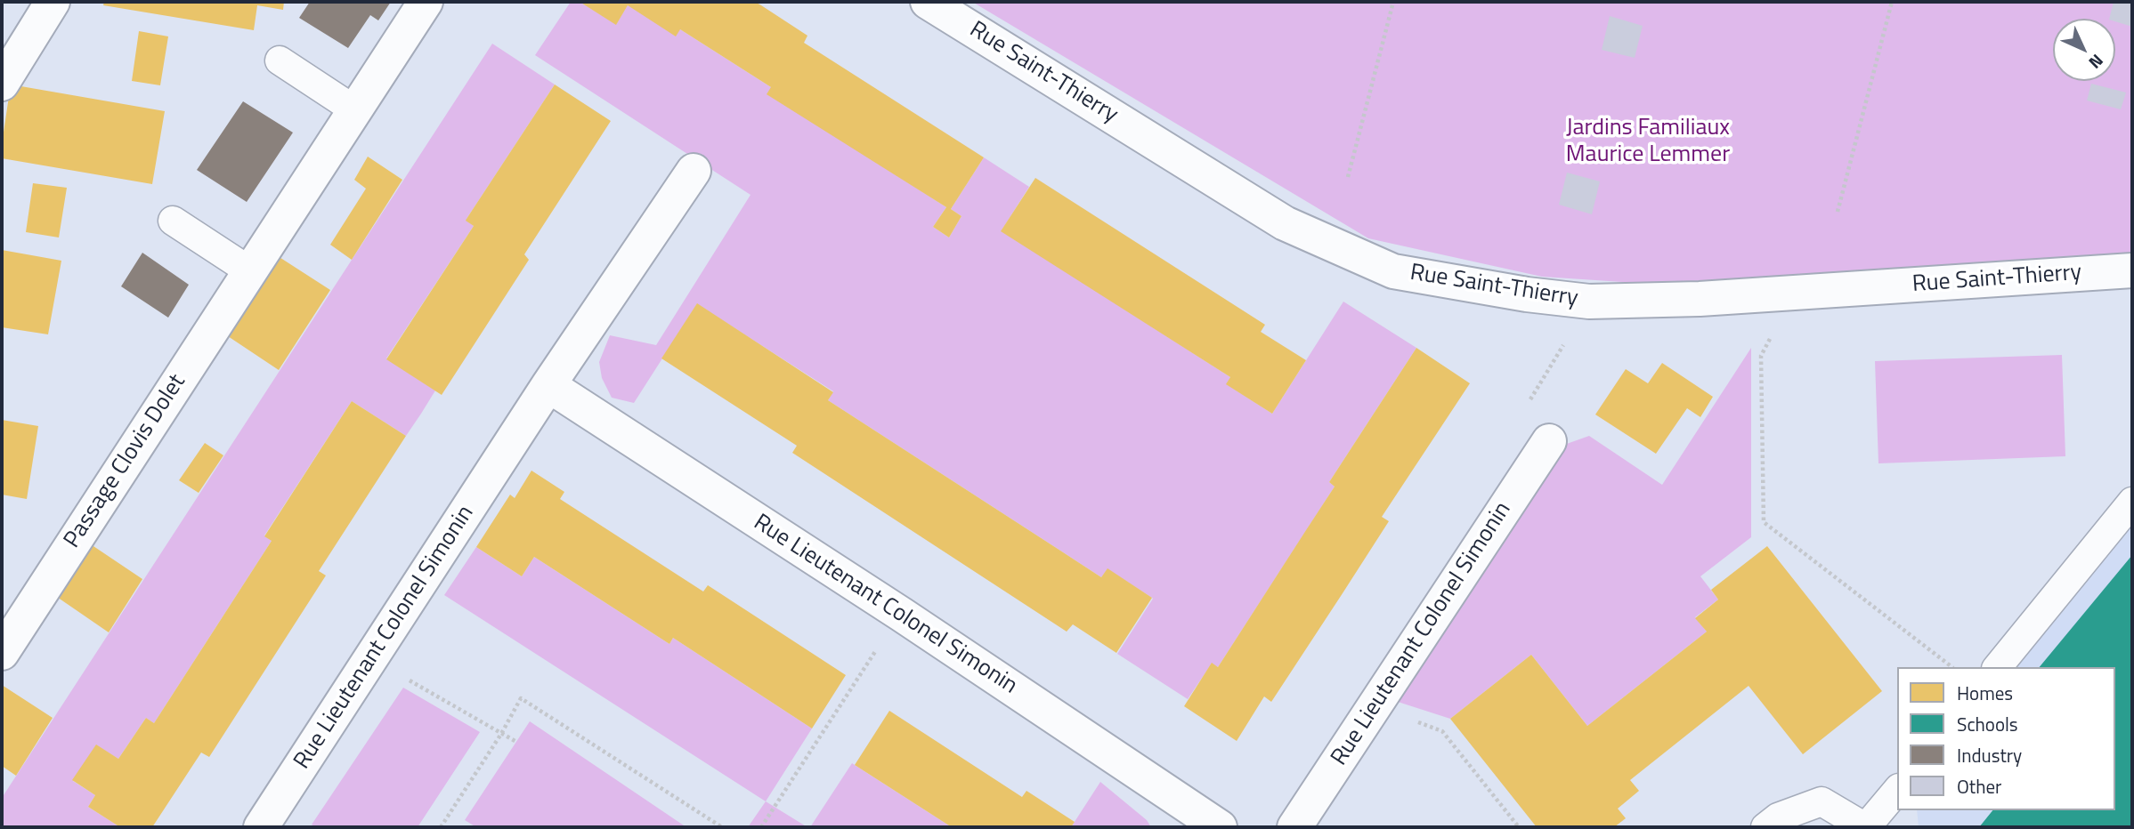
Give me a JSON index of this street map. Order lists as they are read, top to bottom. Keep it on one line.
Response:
{"streets":{"street":["Rue Saint-Thierry","Passage Clovis Dolet","Rue Lieutenant Colonel Simonin"]},"parks":["Jardins Familiaux Maurice Lemmer"],"legend":["Homes","Schools","Industry","Other"],"north":"bottom right"}
